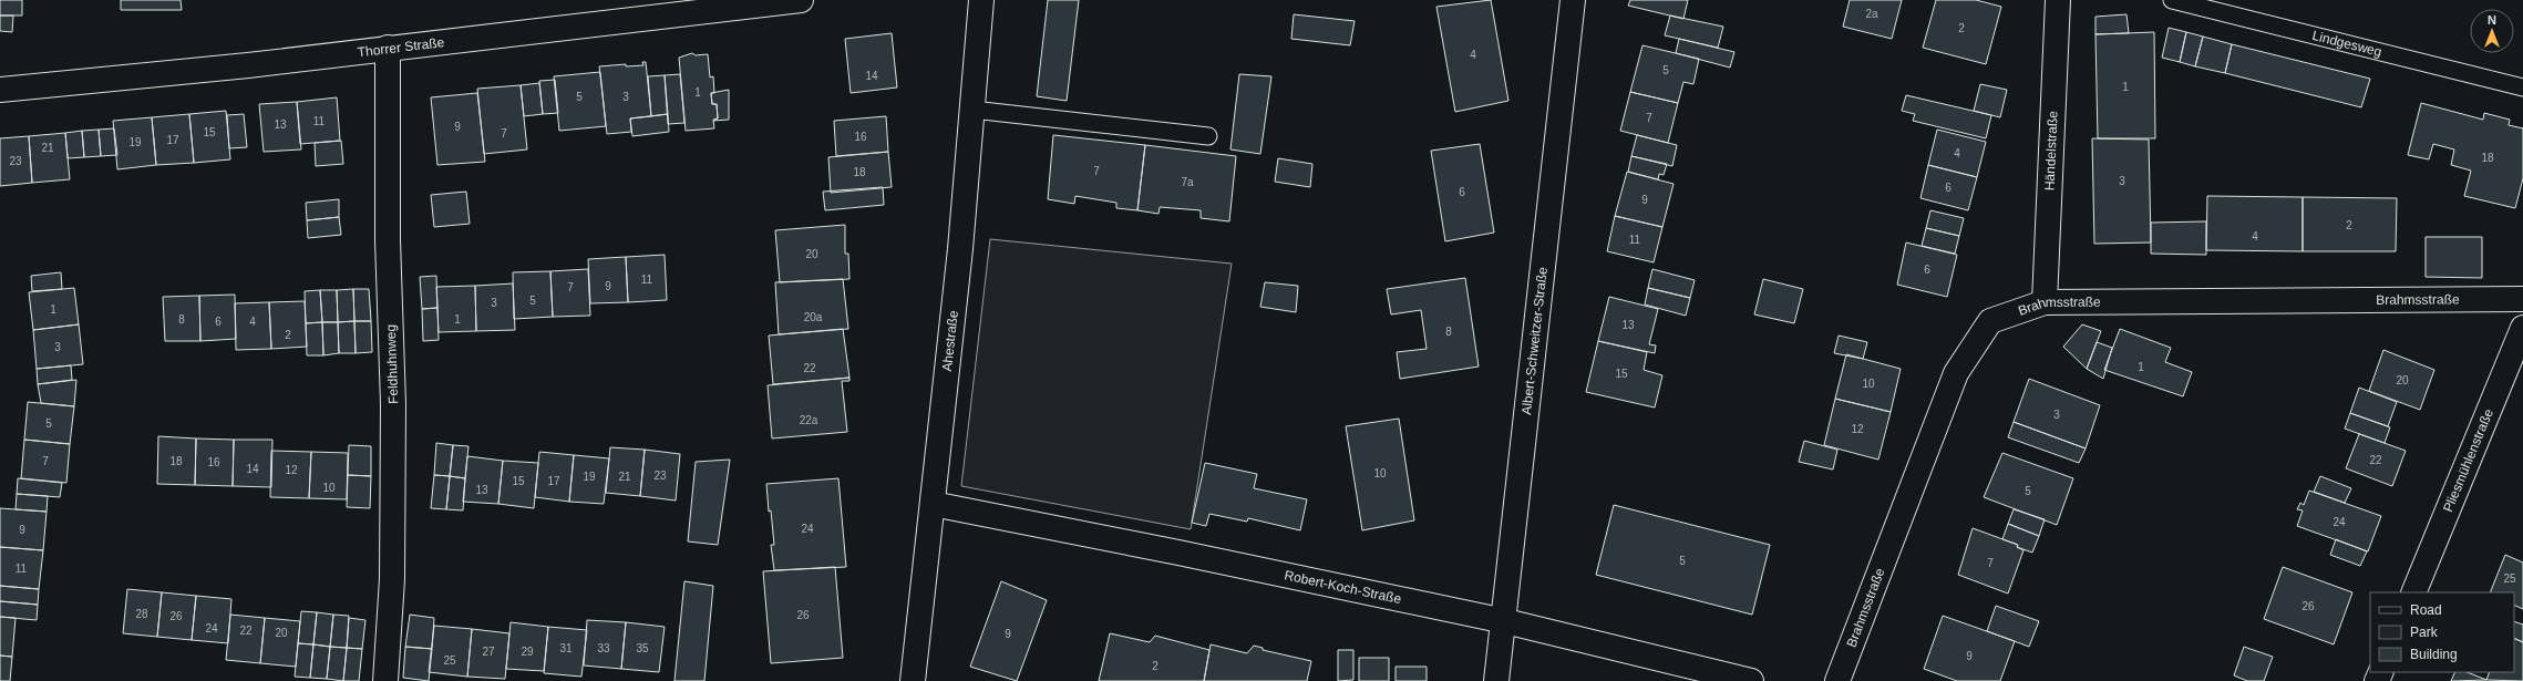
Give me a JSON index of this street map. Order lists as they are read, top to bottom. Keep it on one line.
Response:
{"streets":{"street":["Thorrer Straße","Händelstraße","Brahmsstraße","Ahestraße","Albert-Schweitzer-Straße","Feldhuhnweg","Pliesmühlenstraße","Robert-Koch-Straße"],"lane":["Lindgesweg"]},"crossings":[["Thorrer Straße","Feldhuhnweg"],["Händelstraße","Brahmsstraße"],["Ahestraße","Robert-Koch-Straße"],["Albert-Schweitzer-Straße","Robert-Koch-Straße"]],"house_numbers":["2a","2","4","5","14","1","1","5","3","7","11","13","9","15","7","16","17","19","21","4","18","23","7","18","3","7a","6","6","9","2","4","11","20","6","11","9","7","5","3","1","20a","8","1","6","4","13","8","2","3","1","22","15","20","10","3","22a","5","12","22","7","18","16","14","12","10","23","19","21","15","17","10","13","5","24","24","9","5","7","11","25","26","28","26","26","24","22","20","9","31","33","35","27","29","9","25","2"],"legend":["Road","Park","Building"],"north":"top"}
